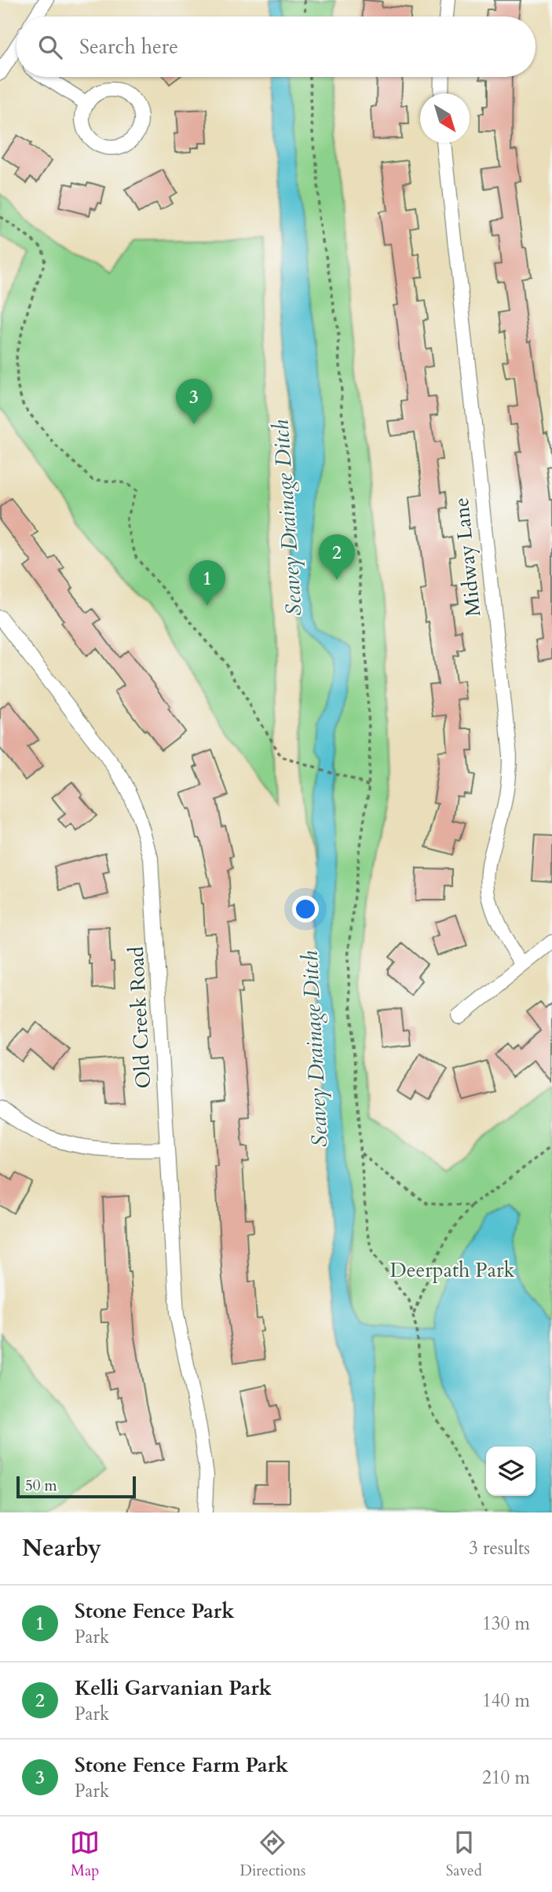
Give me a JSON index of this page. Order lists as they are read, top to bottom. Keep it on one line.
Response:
{"streets":{"street":["Midway Lane","Old Creek Road"]},"water":["Seavey Drainage Ditch"],"parks":["Deerpath Park"],"scale_bar":"50 m","north":"bottom right","page":{"search":"Search here","pins":["3","2","1"],"scale":"50 m","heading":["Nearby","3 results"],"list":[{"mark":"1","name":"Stone Fence Park","note":"Park","value":"130 m"},{"mark":"2","name":"Kelli Garvanian Park","note":"Park","value":"140 m"},{"mark":"3","name":"Stone Fence Farm Park","note":"Park","value":"210 m"}],"nav":["Map","Directions","Saved"]}}
